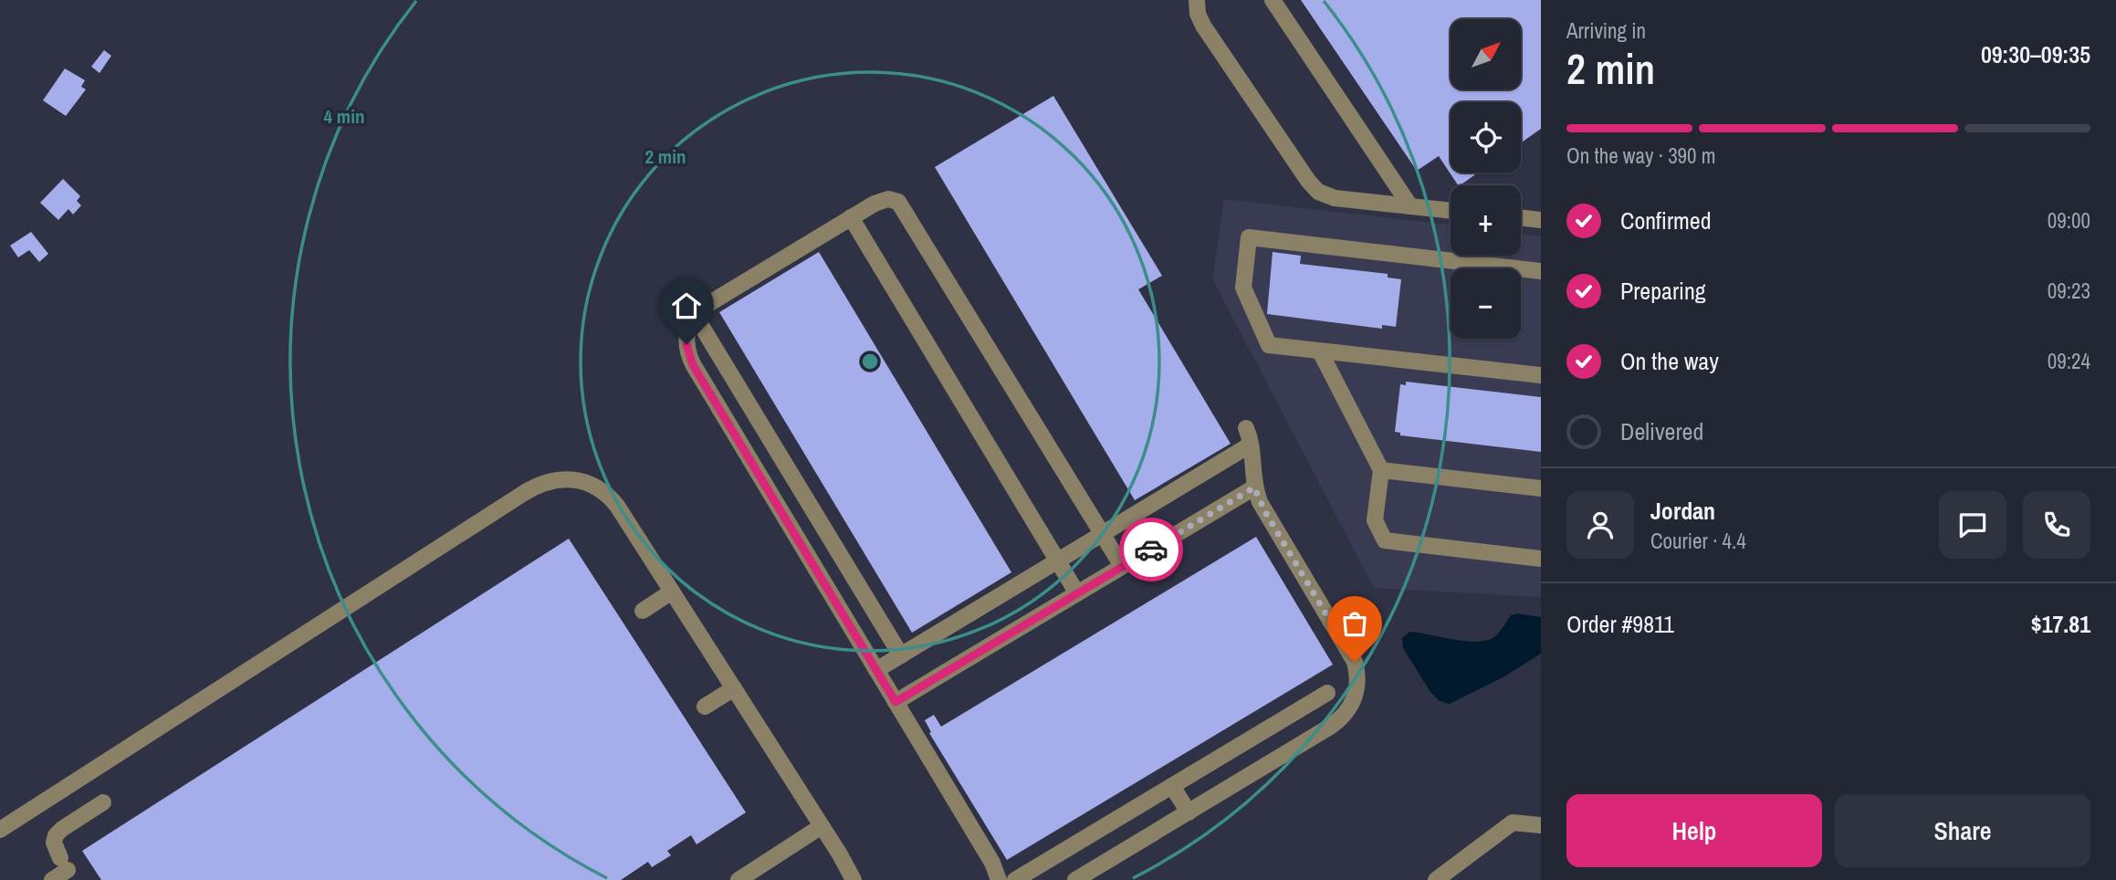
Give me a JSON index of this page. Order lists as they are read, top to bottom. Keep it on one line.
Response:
{"north":"top right","page":{"heading":["2 min","Arriving in","09:30–09:35"],"panel":["Jordan","Courier · 4.4","Order #9811","$17.81"],"map_buttons":["+","−"],"bar":"On the way · 390 m","list":[["Confirmed","09:00"],["Preparing","09:23"],["On the way","09:24"],"Delivered"],"buttons":["Help","Share"]},"rings":["4 min","2 min"]}
